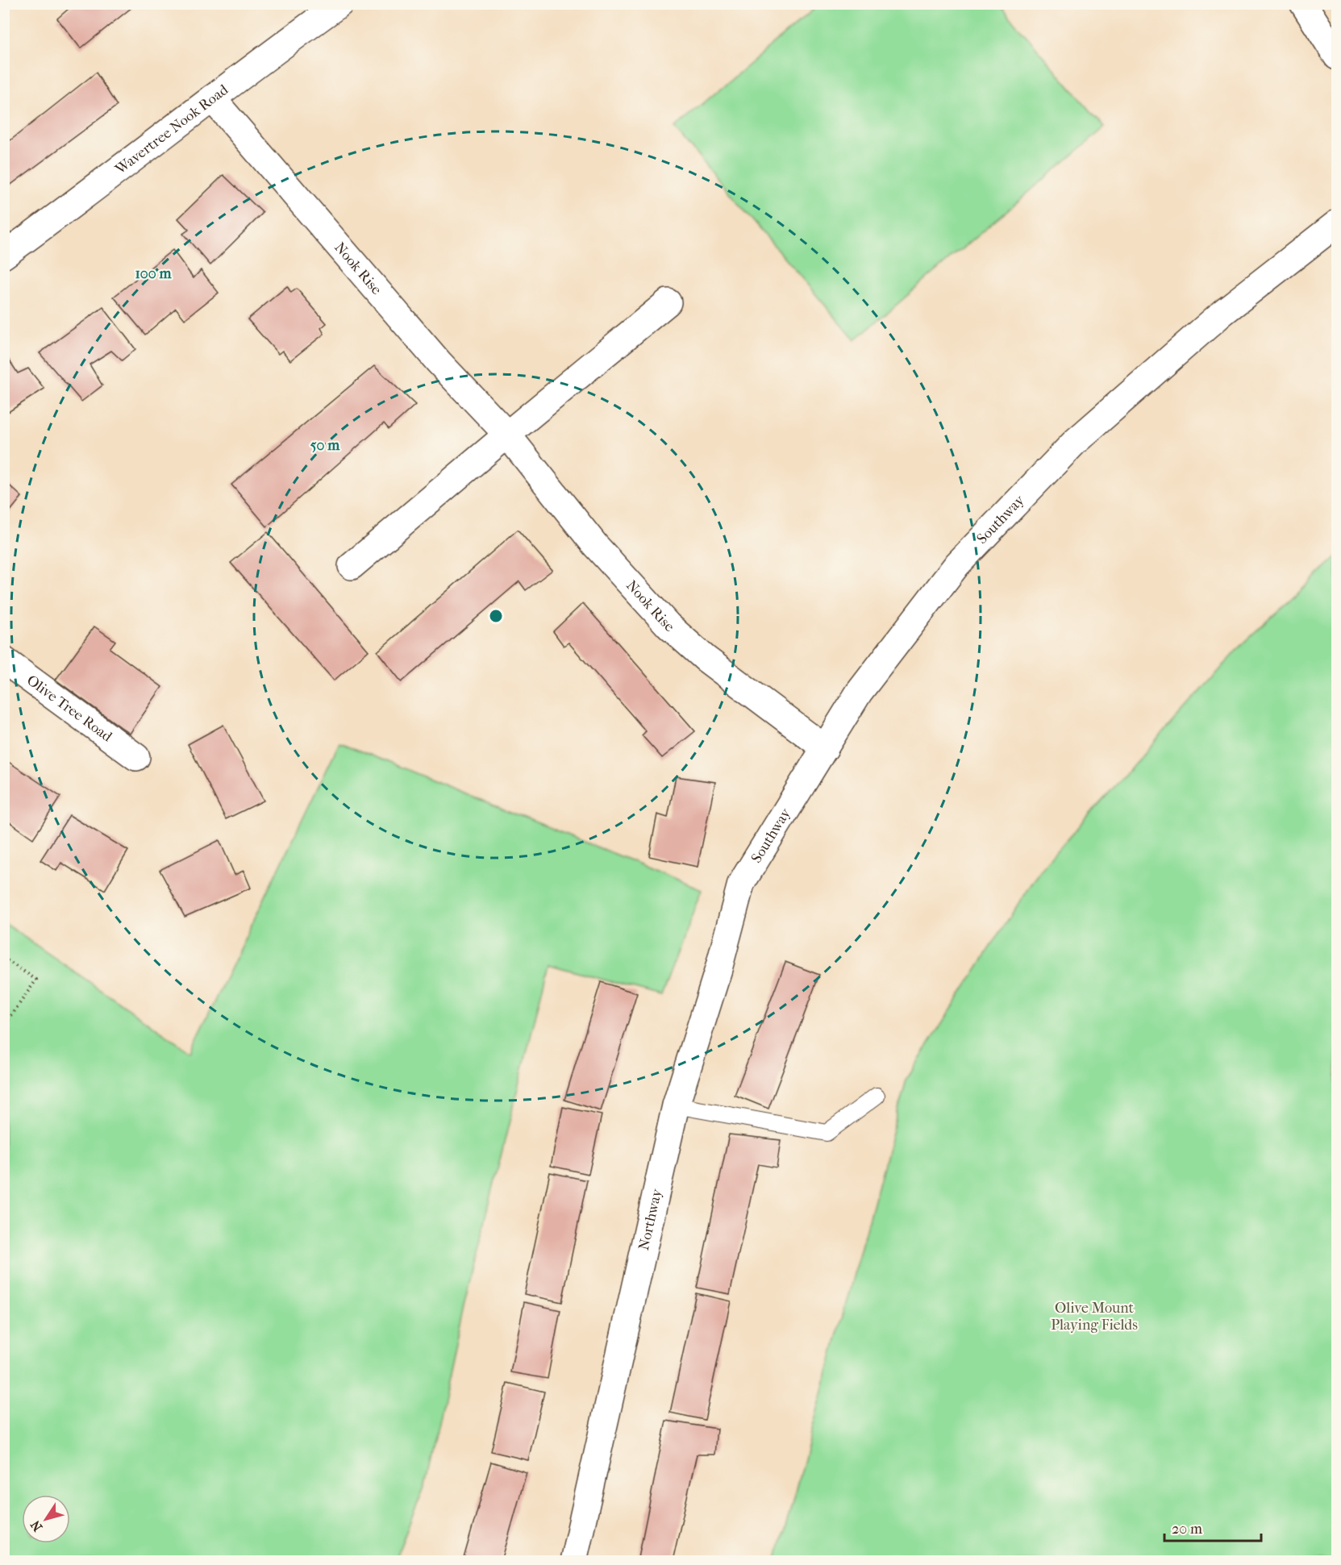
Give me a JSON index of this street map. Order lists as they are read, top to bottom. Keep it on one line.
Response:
{"streets":{"street":["Wavertree Nook Road","Nook Rise","Southway","Olive Tree Road","Northway"]},"crossings":[["Wavertree Nook Road","Nook Rise"],["Nook Rise","Southway"],["Southway","Northway"]],"parks":["Olive Mount Playing Fields"],"scale_bar":"20 m","north":"bottom left","rings":["100 m","50 m"]}
